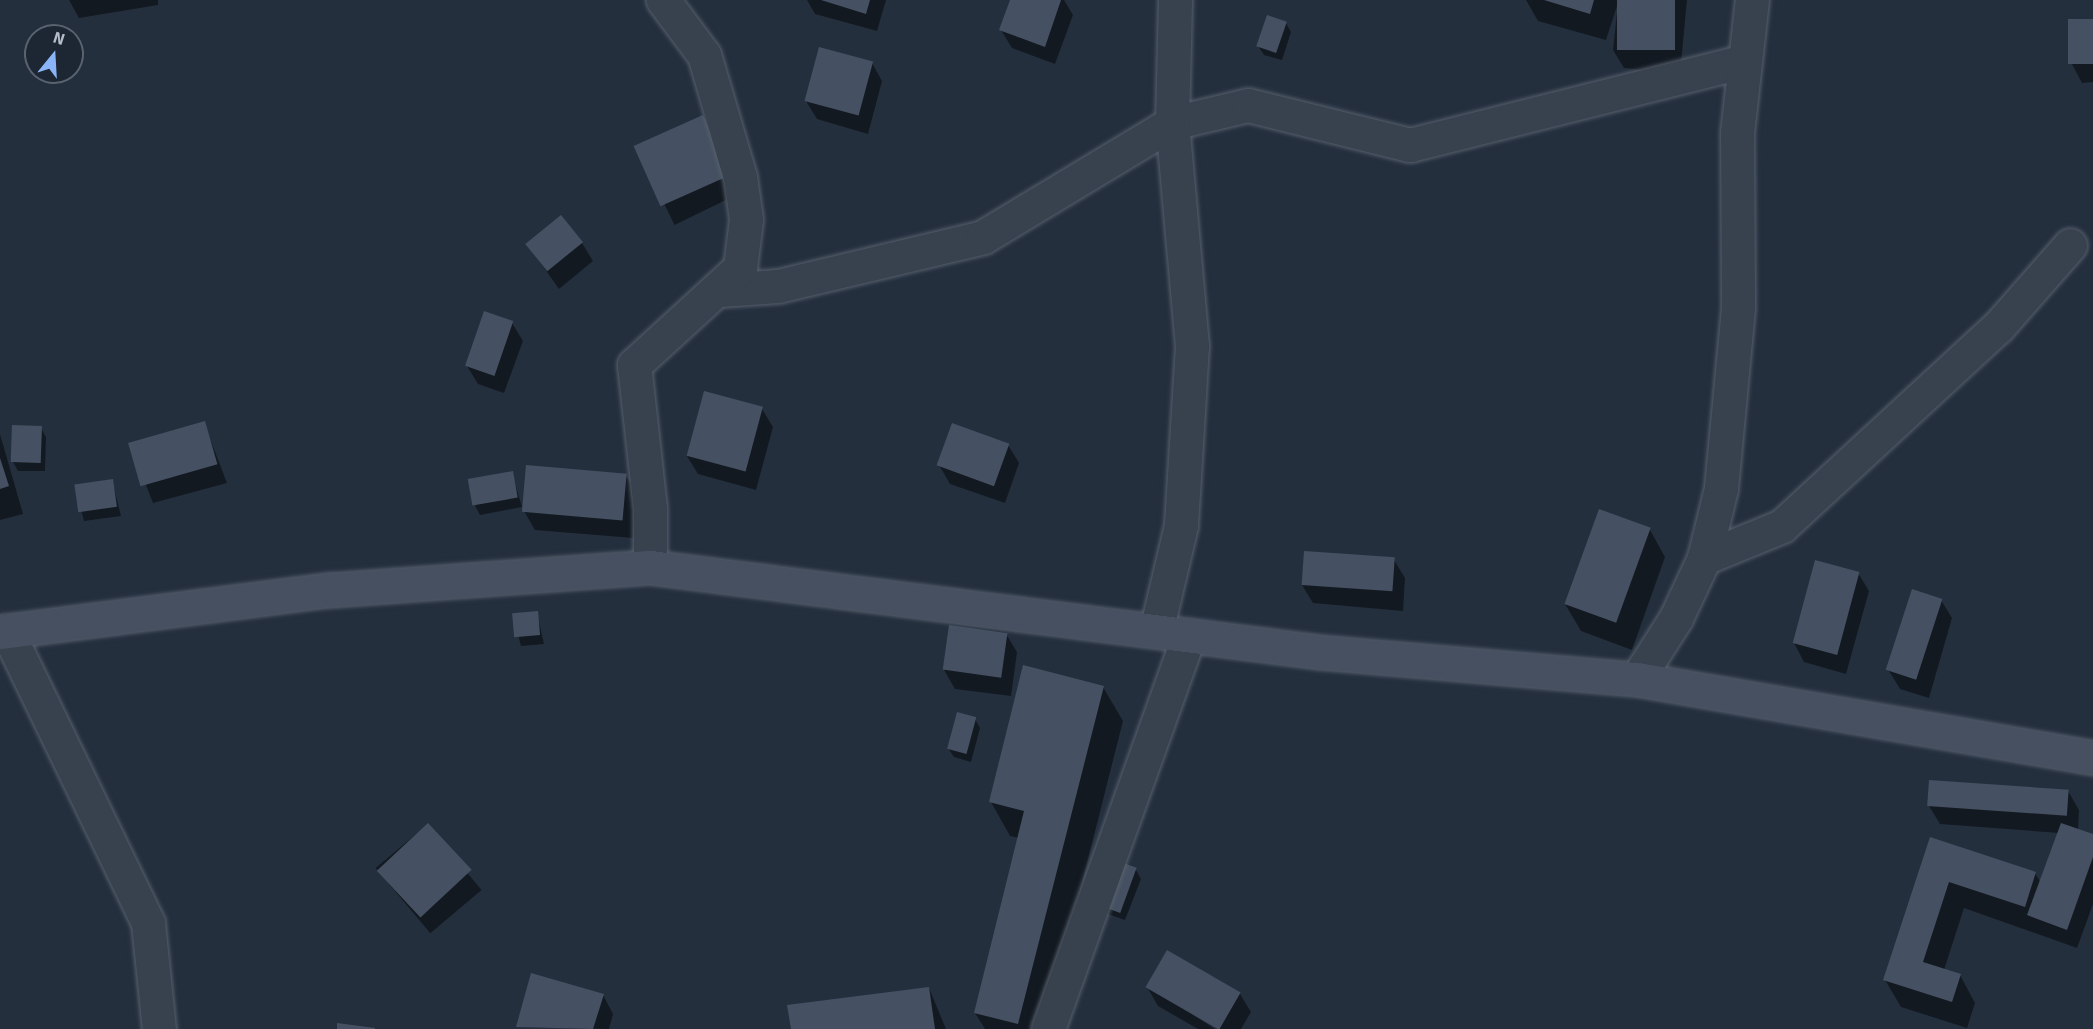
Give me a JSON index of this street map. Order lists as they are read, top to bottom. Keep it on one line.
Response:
{"north":"top"}
